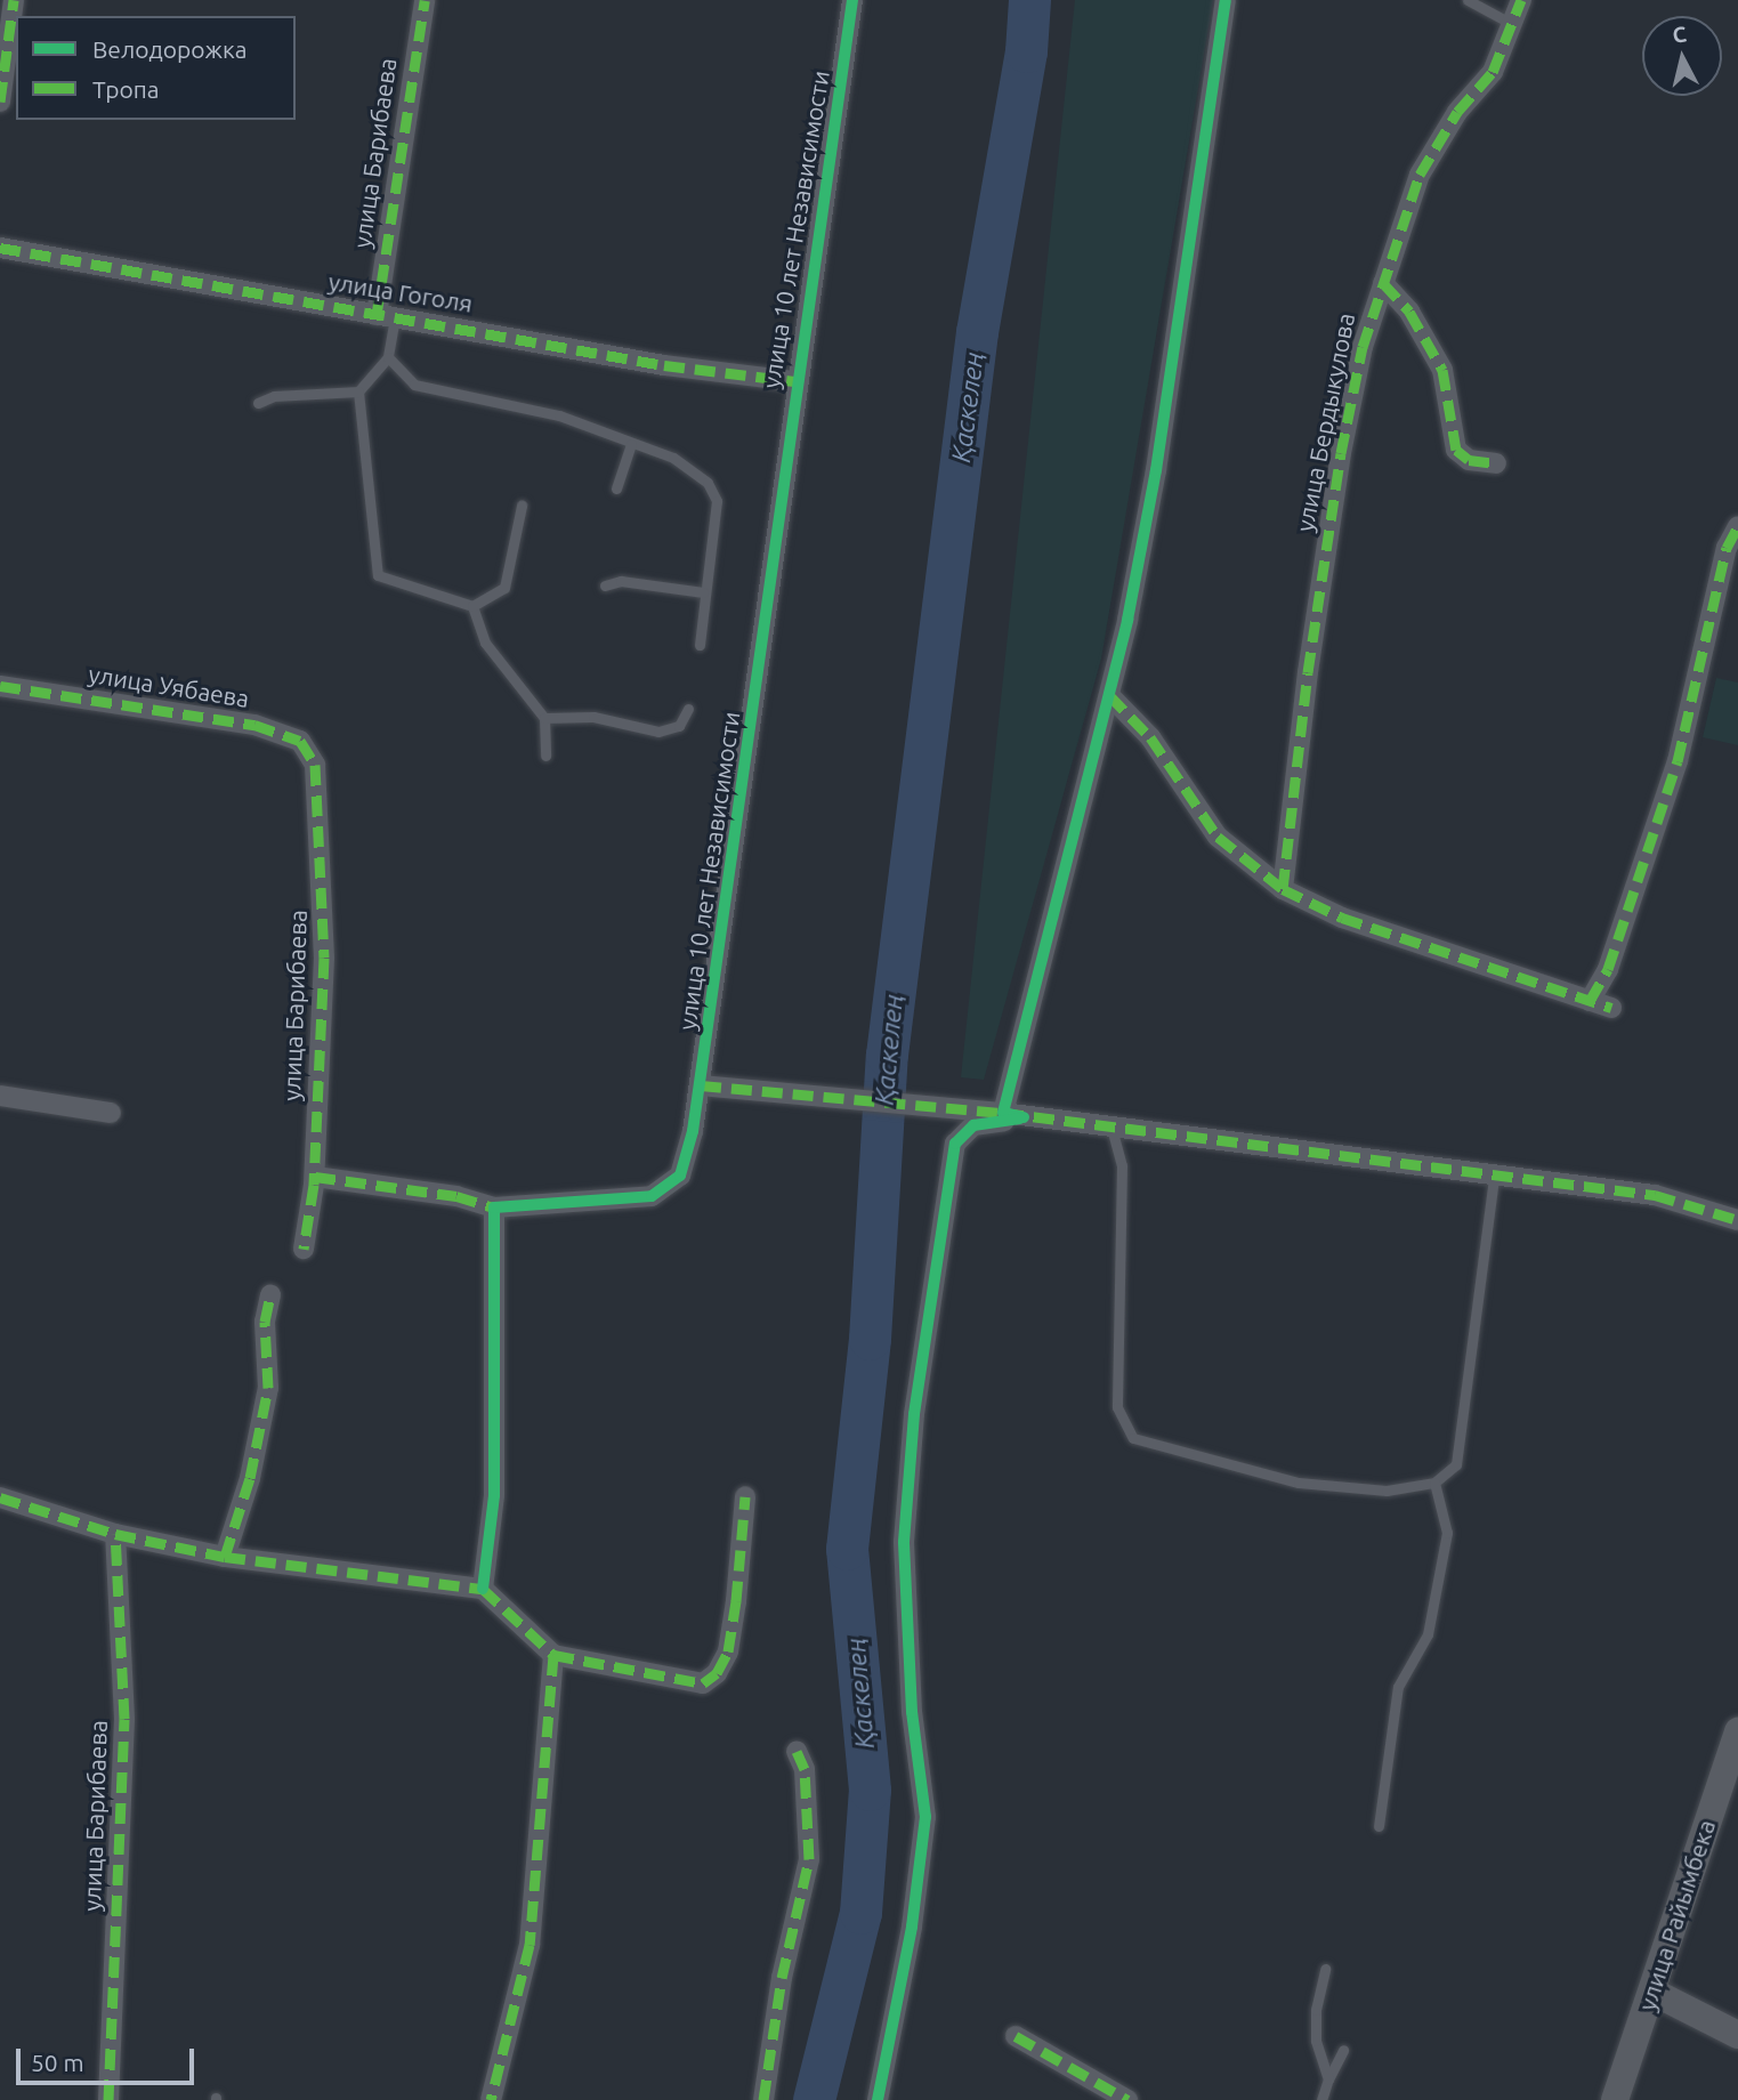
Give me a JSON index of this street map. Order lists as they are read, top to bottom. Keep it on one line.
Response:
{"streets":{"street":["улица Барибаева","улица 10 лет Независимости","улица Гоголя","улица Бердыкулова","улица Уябаева","улица Райымбека"]},"crossings":[["улица Барибаева","улица Гоголя"],["улица Барибаева","улица Уябаева"],["улица 10 лет Независимости","улица Гоголя"]],"water":["Қаскелең"],"legend":["Велодорожка","Тропа"],"scale_bar":"50 m","north":"top"}
